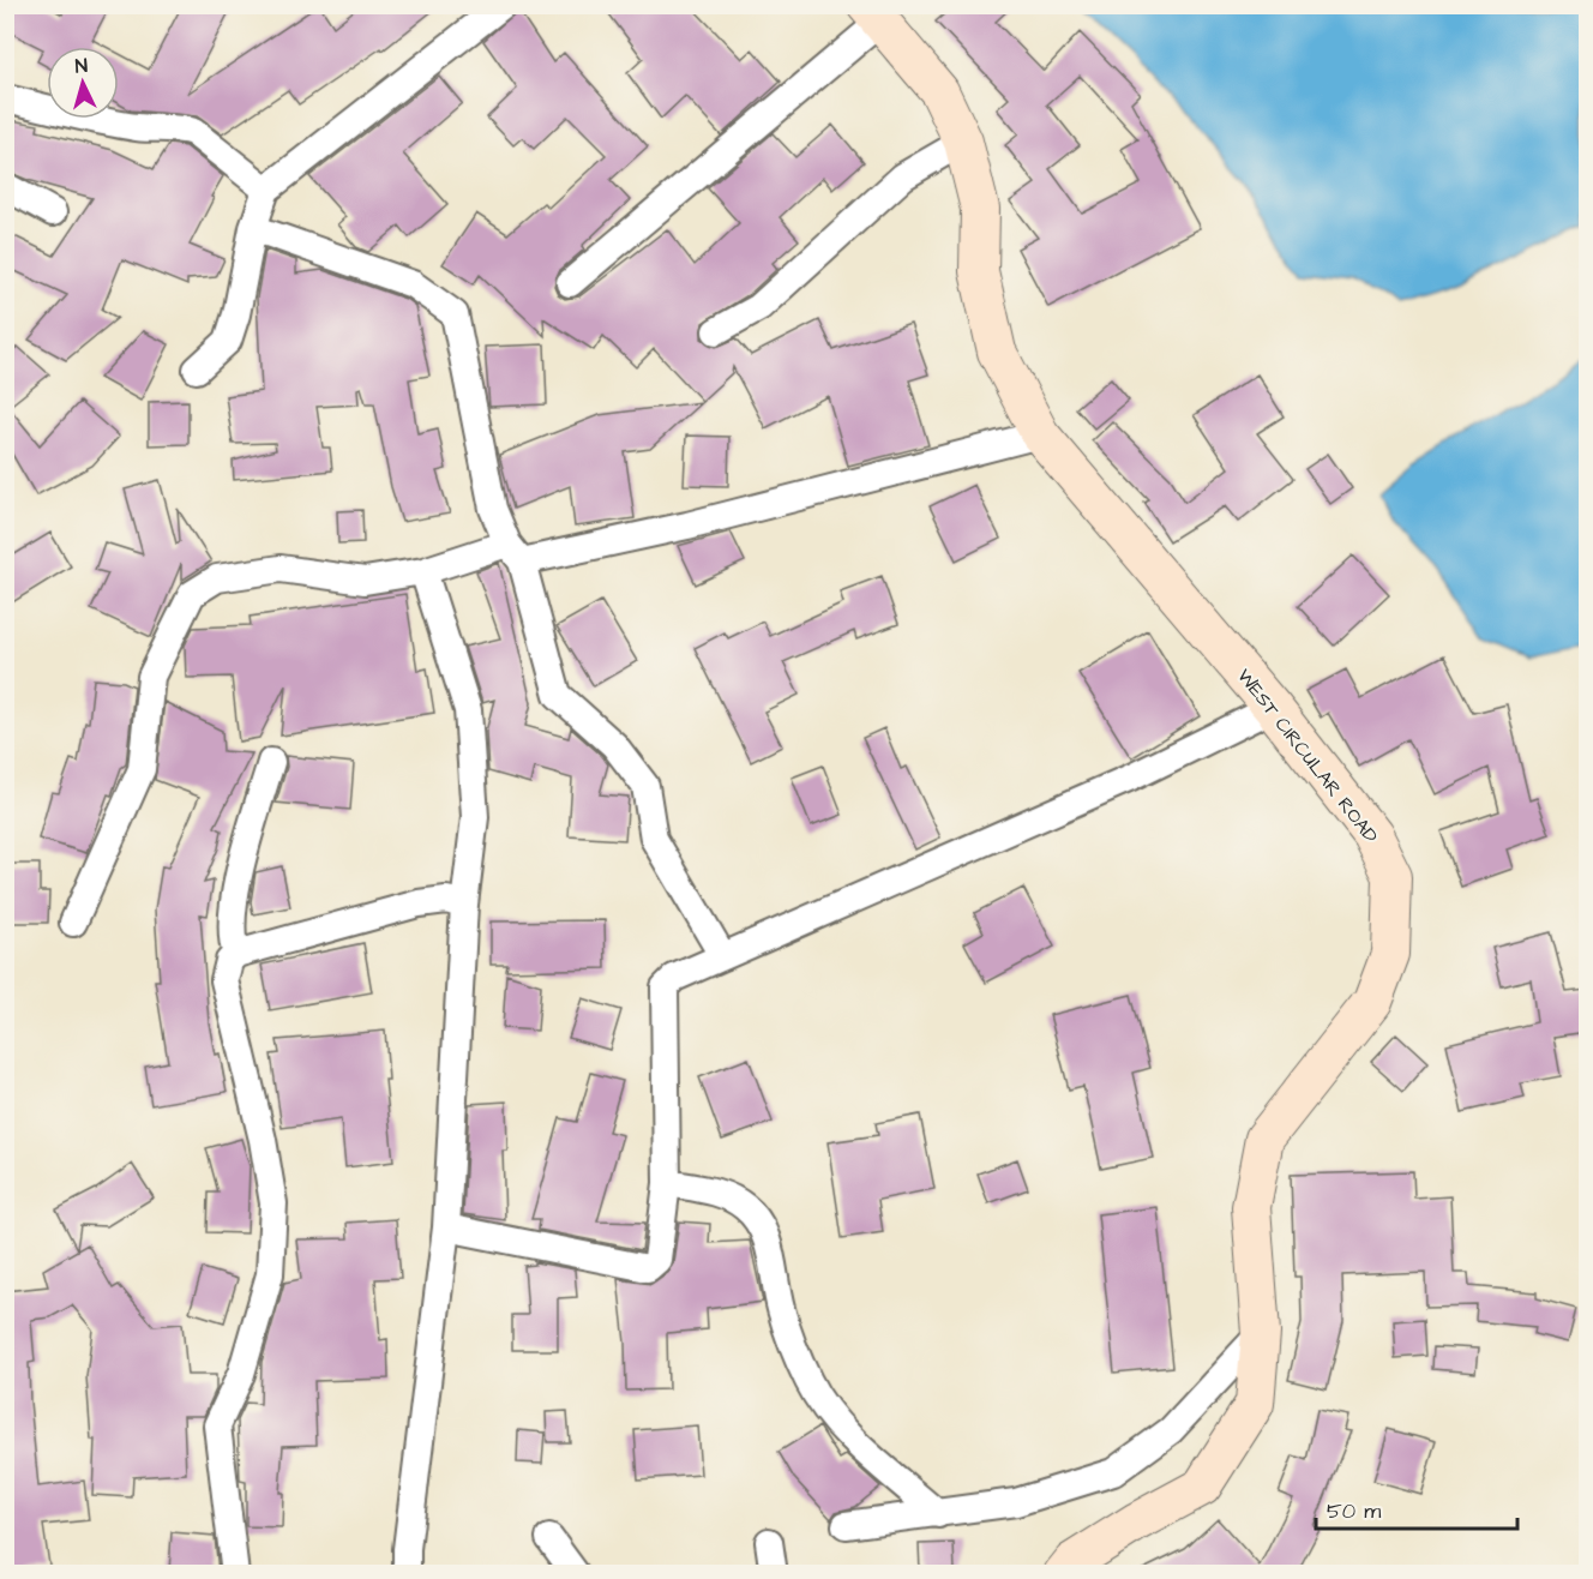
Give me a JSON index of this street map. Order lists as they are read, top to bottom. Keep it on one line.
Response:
{"streets":{"street":["WEST CIRCULAR ROAD"]},"scale_bar":"50 m","north":"top"}
